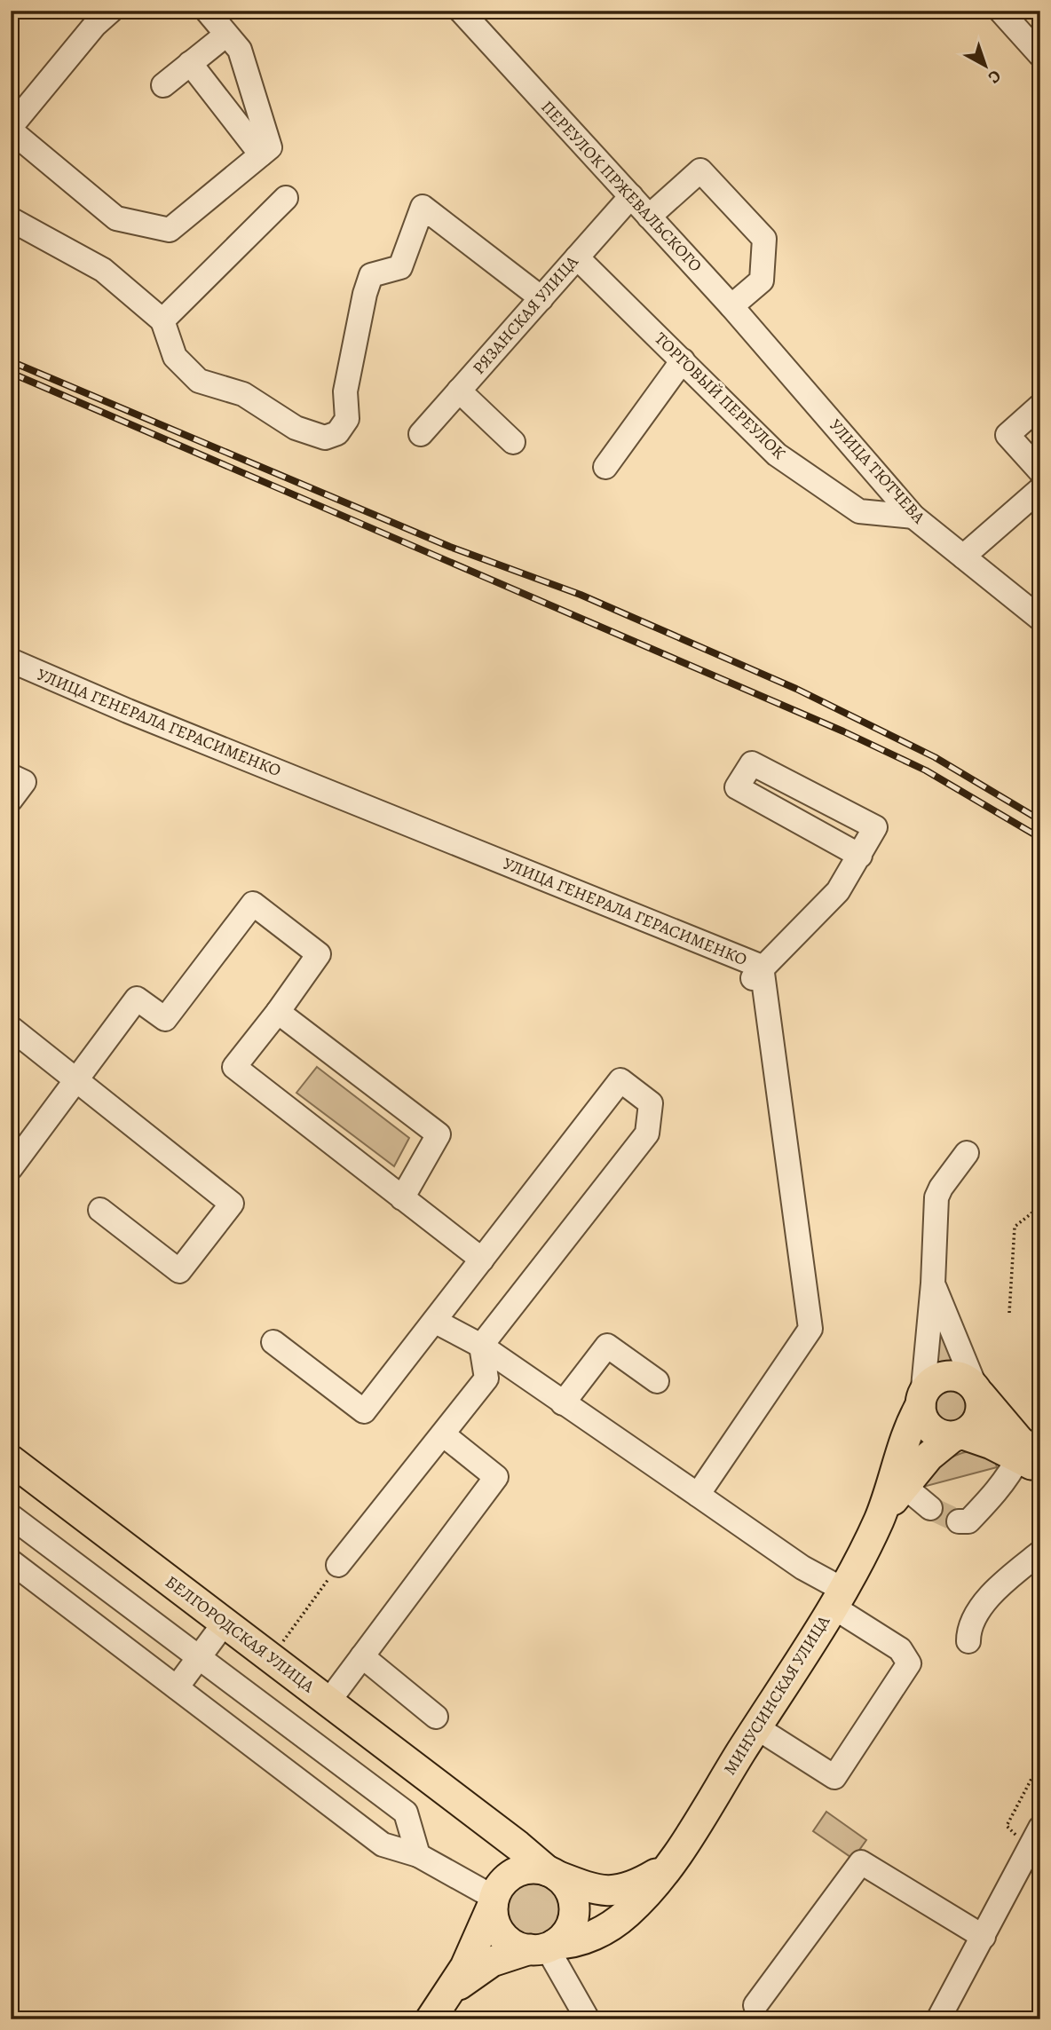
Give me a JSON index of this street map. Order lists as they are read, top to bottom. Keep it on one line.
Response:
{"streets":{"main road":["БЕЛГОРОДСКАЯ УЛИЦА","МИНУСИНСКАЯ УЛИЦА"],"street":["ПЕРЕУЛОК ПРЖЕВАЛЬСКОГО","РЯЗАНСКАЯ УЛИЦА","ТОРГОВЫЙ ПЕРЕУЛОК","УЛИЦА ТЮТЧЕВА","УЛИЦА ГЕНЕРАЛА ГЕРАСИМЕНКО"]},"crossings":[["ПЕРЕУЛОК ПРЖЕВАЛЬСКОГО","РЯЗАНСКАЯ УЛИЦА"],["ПЕРЕУЛОК ПРЖЕВАЛЬСКОГО","УЛИЦА ТЮТЧЕВА"],["РЯЗАНСКАЯ УЛИЦА","ТОРГОВЫЙ ПЕРЕУЛОК"],["ТОРГОВЫЙ ПЕРЕУЛОК","УЛИЦА ТЮТЧЕВА"],["БЕЛГОРОДСКАЯ УЛИЦА","МИНУСИНСКАЯ УЛИЦА"]],"north":"bottom right"}
